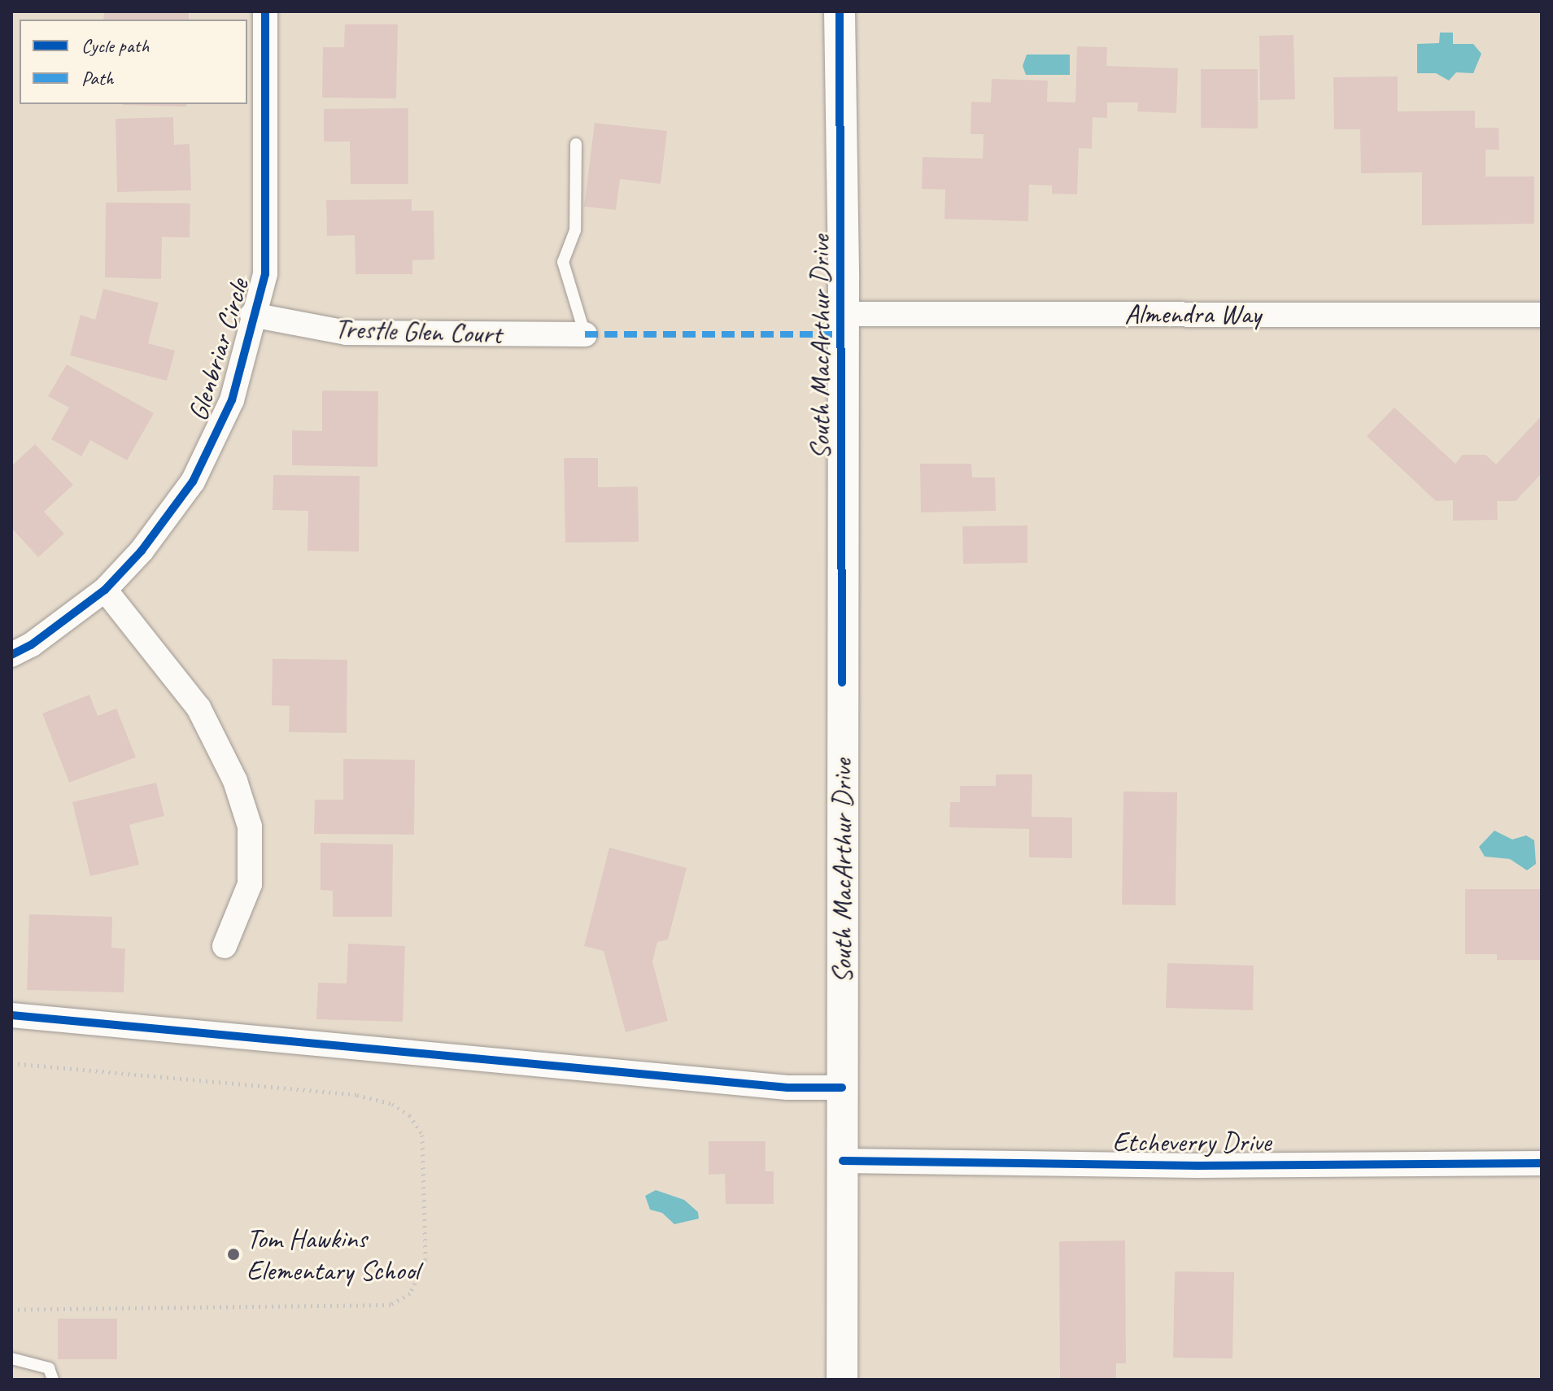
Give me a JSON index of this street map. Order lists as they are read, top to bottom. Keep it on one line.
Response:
{"streets":{"street":["Almendra Way","Trestle Glen Court","South MacArthur Drive","Glenbriar Circle","Etcheverry Drive"]},"crossings":[["Almendra Way","South MacArthur Drive"],["Trestle Glen Court","Glenbriar Circle"],["South MacArthur Drive","Etcheverry Drive"]],"places":["Tom Hawkins Elementary School"],"legend":["Cycle path","Path"]}
